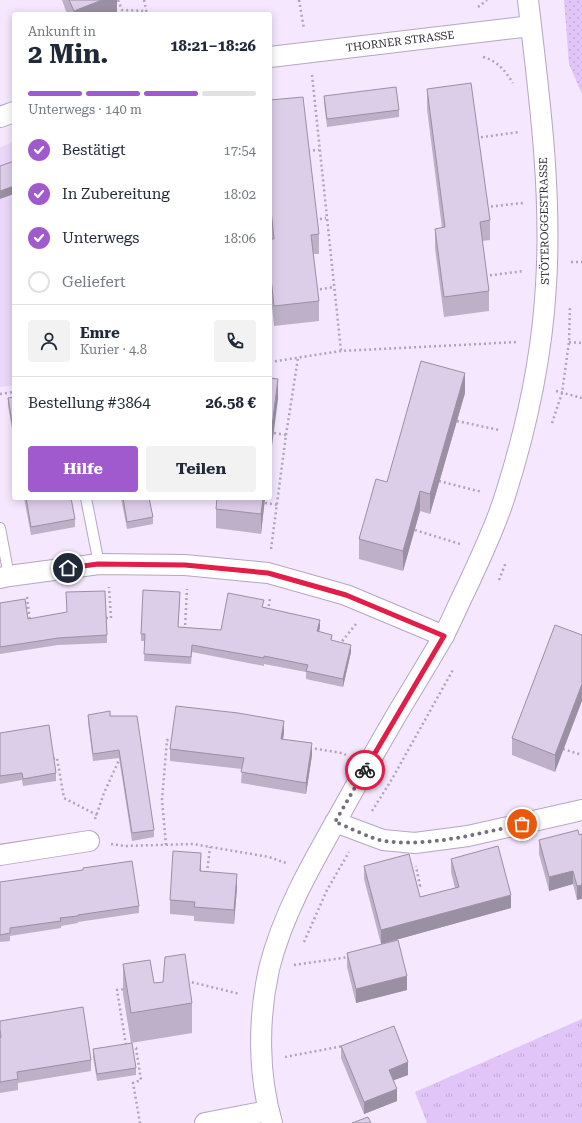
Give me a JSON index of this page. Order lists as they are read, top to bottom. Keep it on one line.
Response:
{"streets":{"street":["THORNER STRASSE","STÖTEROGGESTRASSE"]},"crossings":[["THORNER STRASSE","STÖTEROGGESTRASSE"]],"page":{"heading":["2 Min.","Ankunft in","18:21–18:26"],"panel":["Emre","Kurier · 4.8","Bestellung #3864","26.58 €"],"bar":"Unterwegs · 140 m","list":[["Bestätigt","17:54"],["In Zubereitung","18:02"],["Unterwegs","18:06"],"Geliefert"],"buttons":["Hilfe","Teilen"]}}
